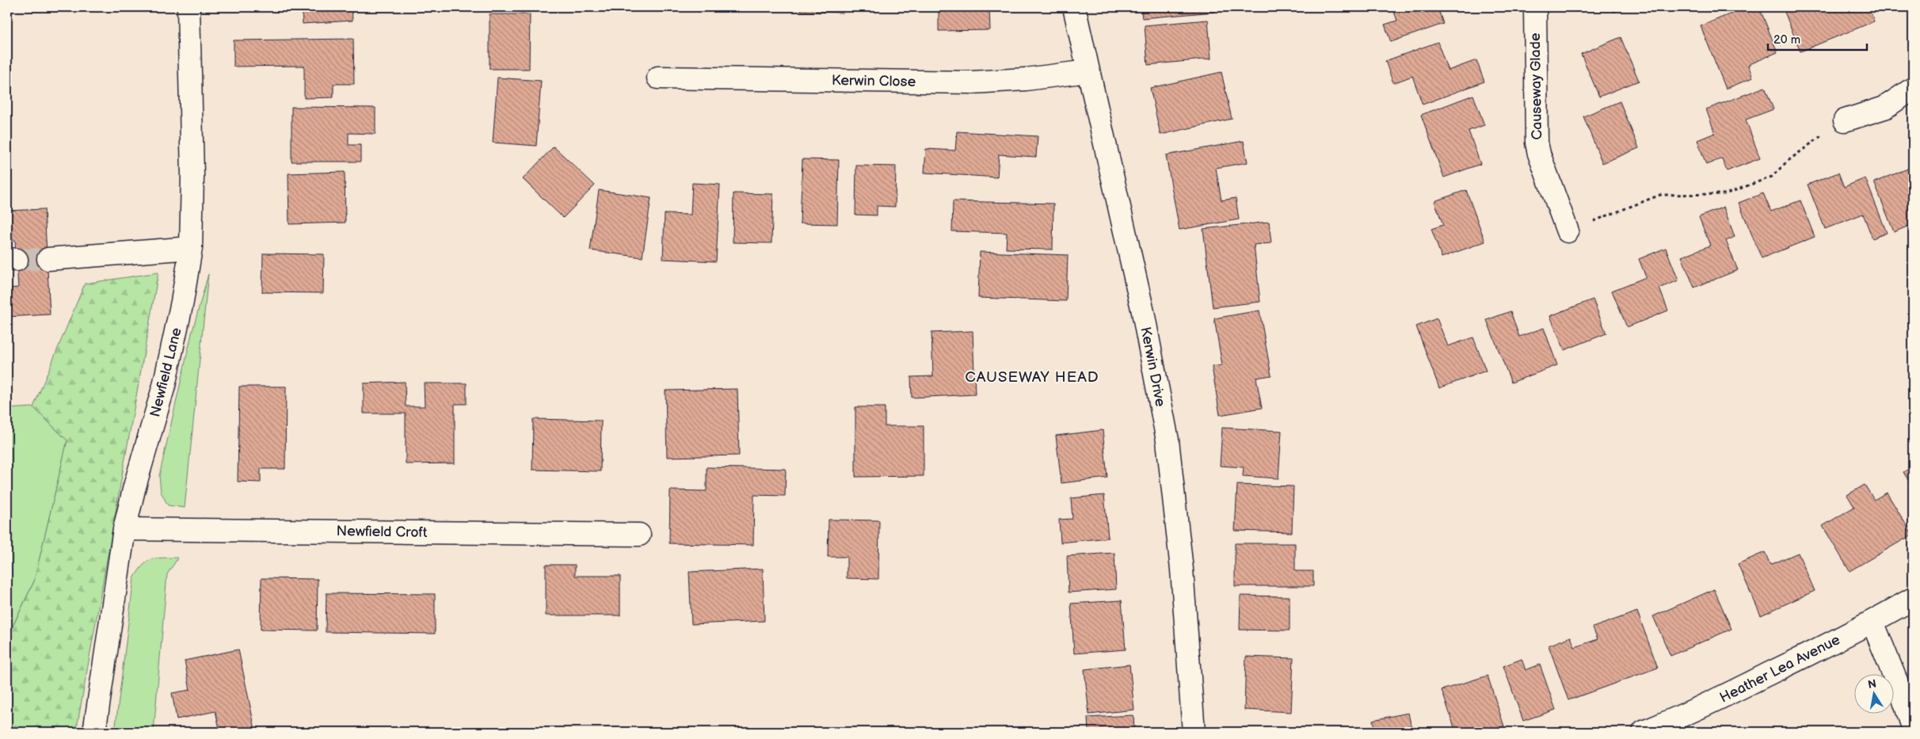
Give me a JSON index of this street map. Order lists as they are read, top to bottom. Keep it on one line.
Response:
{"streets":{"street":["Kerwin Close","Causeway Glade","Kerwin Drive","Newfield Lane","Newfield Croft","Heather Lea Avenue"]},"crossings":[["Kerwin Close","Kerwin Drive"],["Newfield Lane","Newfield Croft"]],"districts":["CAUSEWAY HEAD"],"scale_bar":"20 m","north":"top"}
